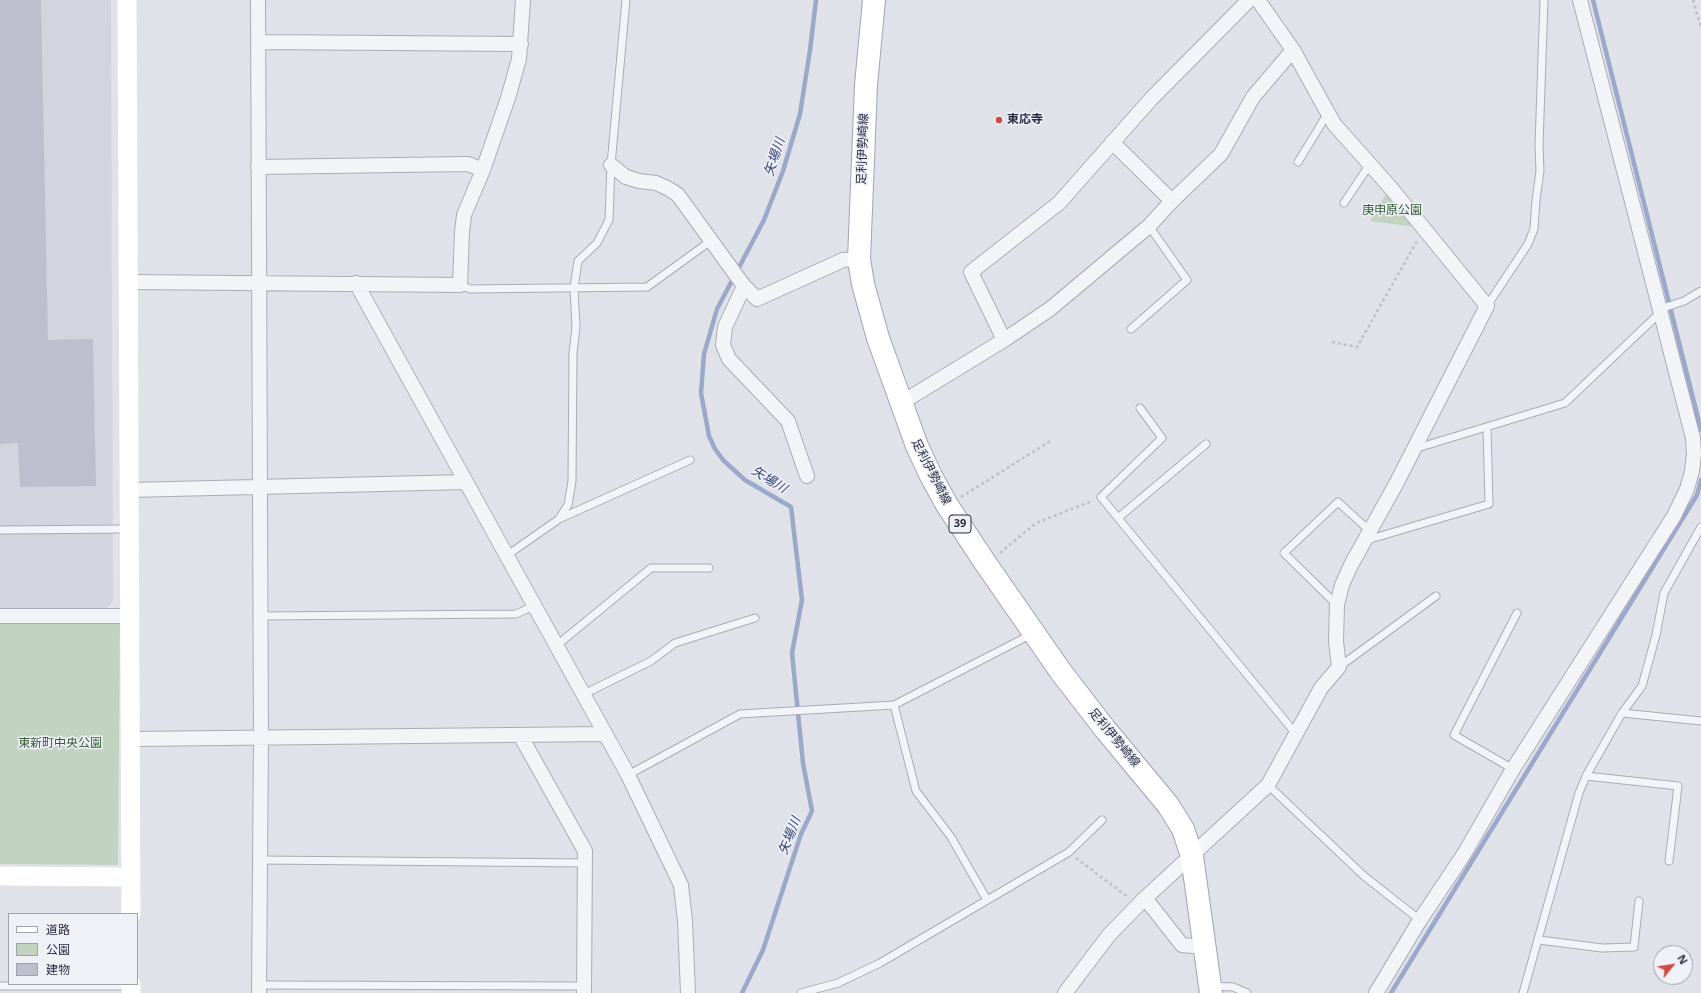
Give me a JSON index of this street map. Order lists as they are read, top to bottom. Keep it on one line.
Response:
{"streets":{"main road":["足利伊勢崎線","39"]},"water":["矢場川"],"parks":["庚申原公園","東新町中央公園"],"places":["東応寺"],"legend":["道路","公園","建物"],"north":"top right"}
